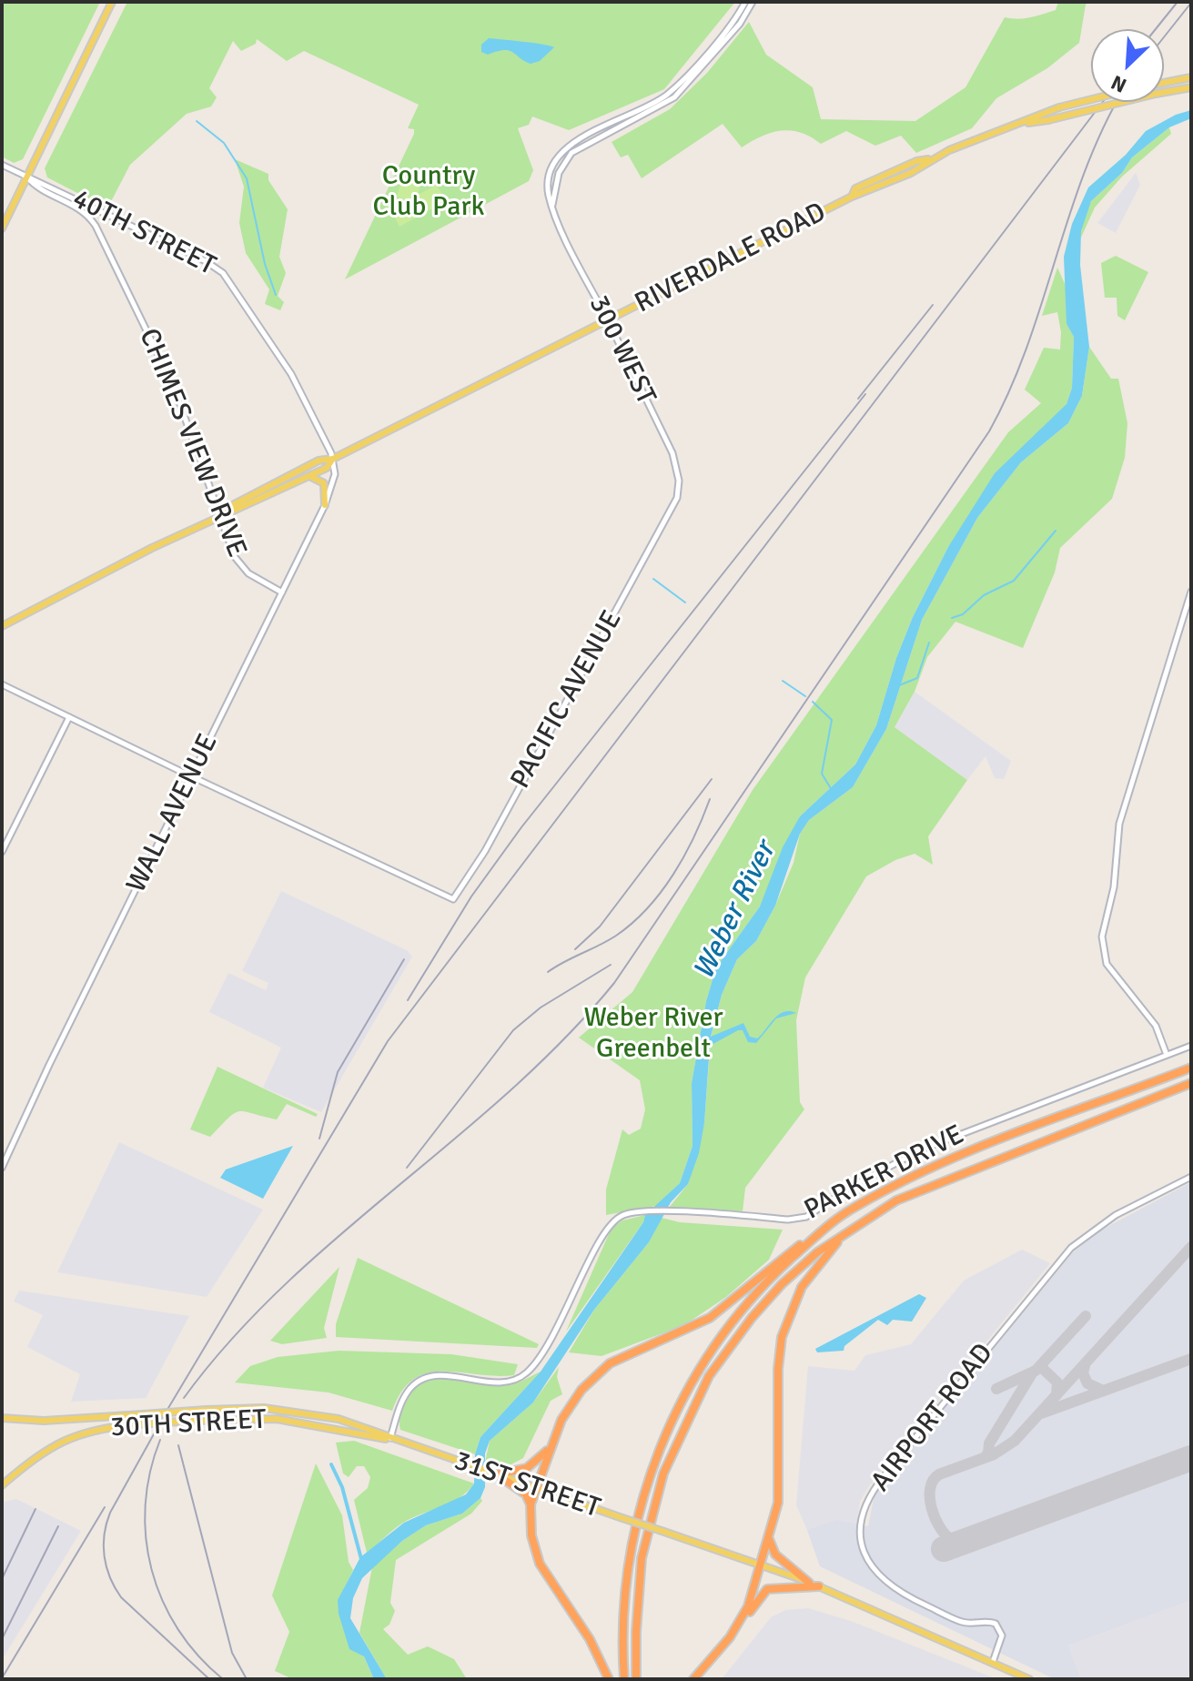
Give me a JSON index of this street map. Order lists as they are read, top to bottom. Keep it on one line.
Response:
{"streets":{"main road":["RIVERDALE ROAD","30TH STREET","31ST STREET"],"street":["40TH STREET","300 WEST","CHIMES VIEW DRIVE","PACIFIC AVENUE","WALL AVENUE","PARKER DRIVE","AIRPORT ROAD"]},"crossings":[["40TH STREET","RIVERDALE ROAD"],["40TH STREET","CHIMES VIEW DRIVE"],["40TH STREET","WALL AVENUE"],["RIVERDALE ROAD","300 WEST"],["RIVERDALE ROAD","WALL AVENUE"],["300 WEST","PACIFIC AVENUE"],["CHIMES VIEW DRIVE","WALL AVENUE"],["PACIFIC AVENUE","WALL AVENUE"],["PARKER DRIVE","30TH STREET"],["PARKER DRIVE","31ST STREET"],["AIRPORT ROAD","31ST STREET"],["30TH STREET","31ST STREET"]],"water":["Weber River"],"parks":["Country Club Park","Weber River Greenbelt"],"north":"bottom left"}
